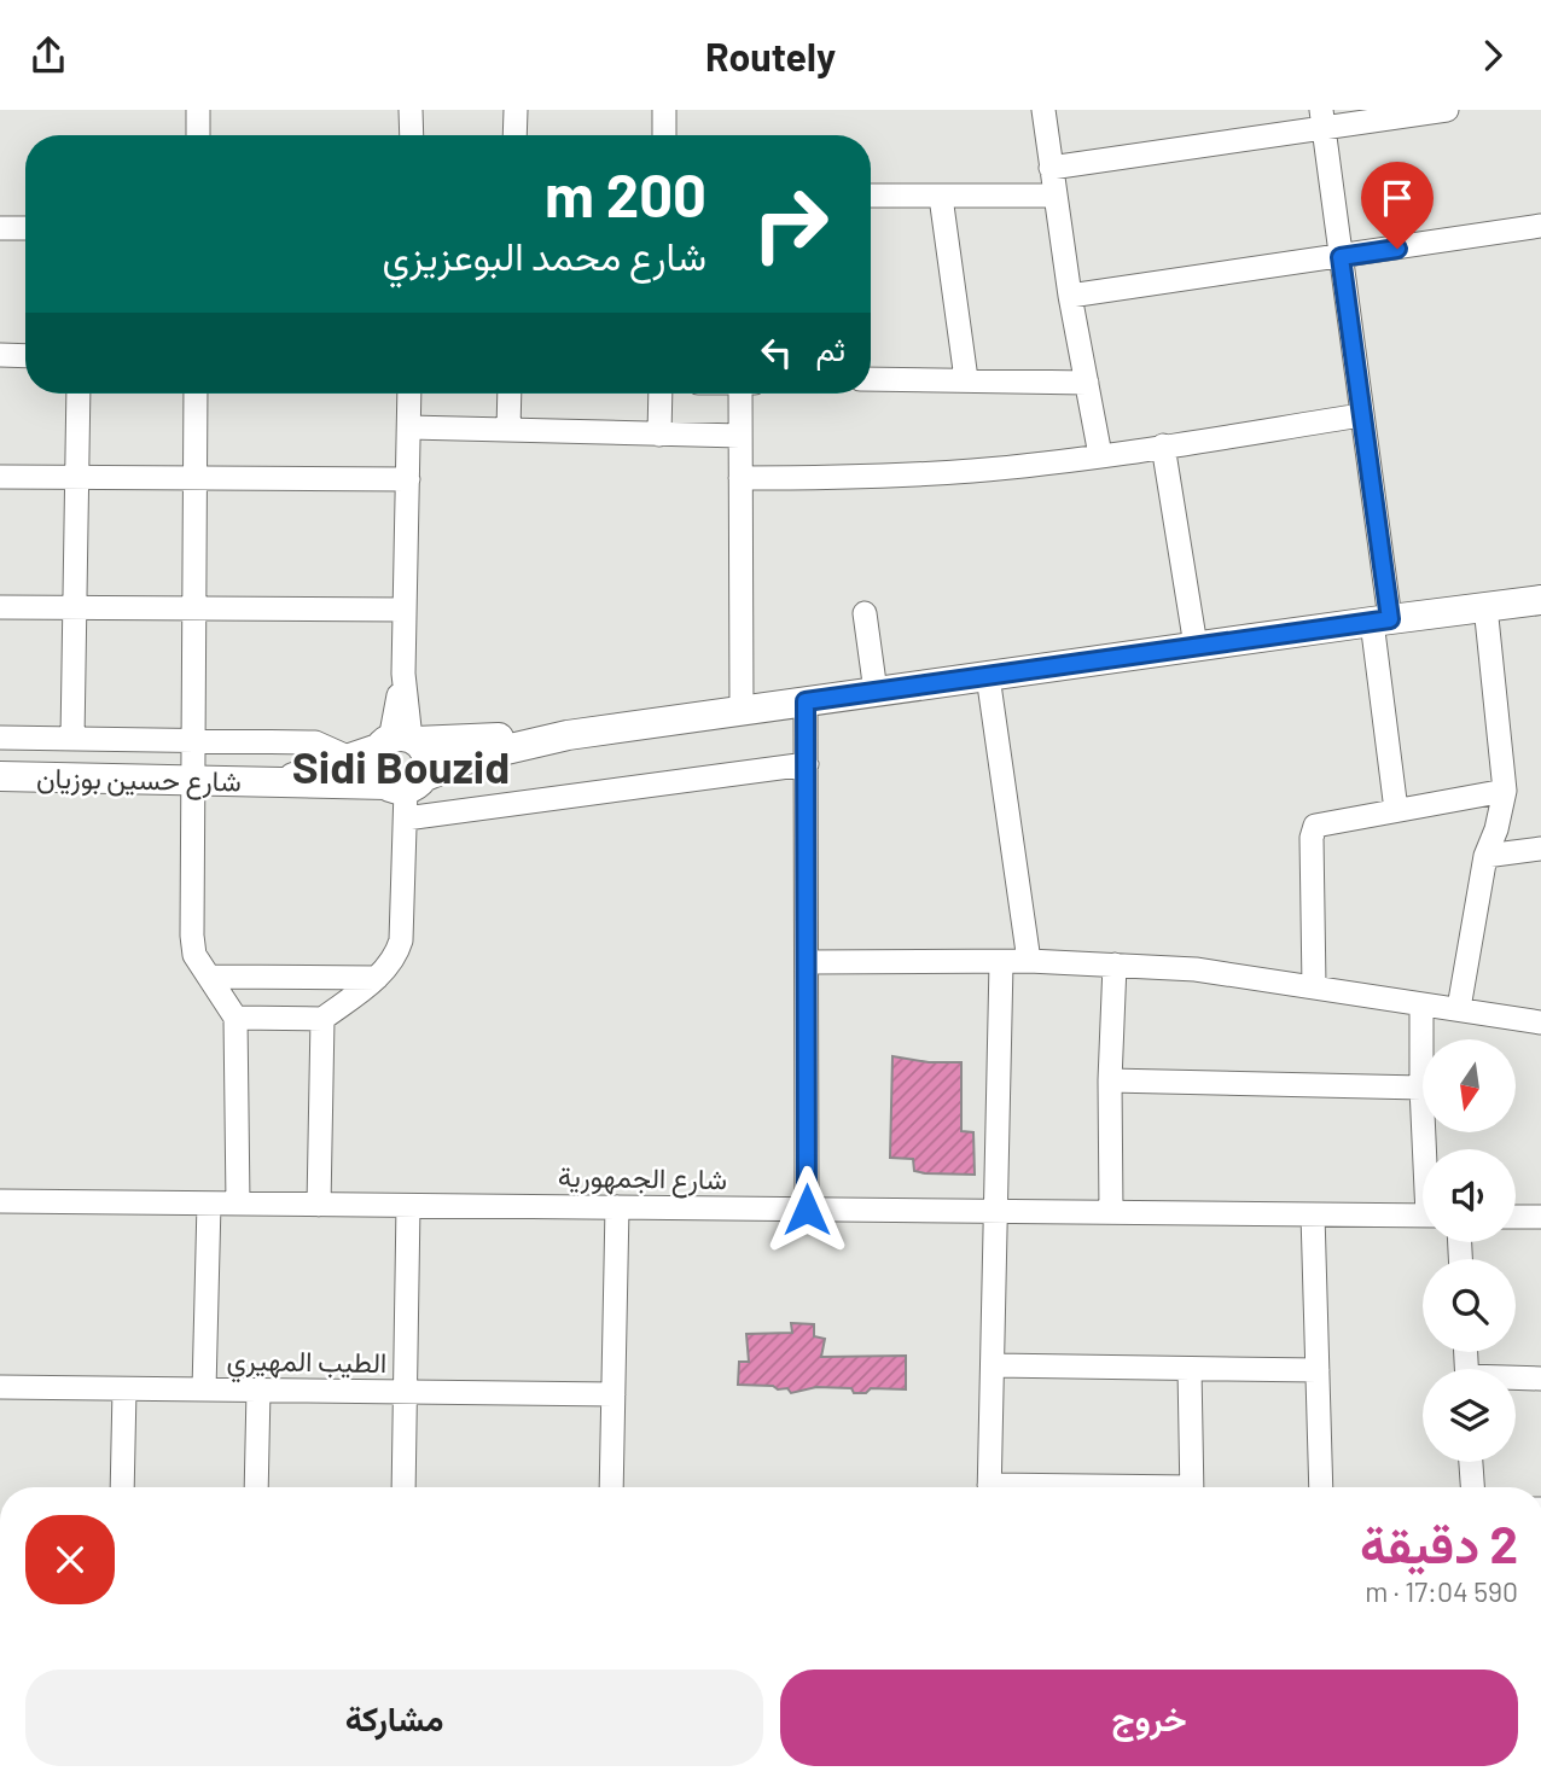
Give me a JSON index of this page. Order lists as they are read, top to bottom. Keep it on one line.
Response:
{"streets":{"main road":["شارع حسين بوزيان"],"street":["شارع الجمهورية","الطيب المهيري"]},"districts":["Sidi Bouzid"],"north":"bottom","page":{"header":"Routely","turn":["200 m","شارع محمد البوعزيزي"],"then":"ثم","heading":["2 دقيقة","590 m · 17:04"],"buttons":["خروج","مشاركة"]}}
